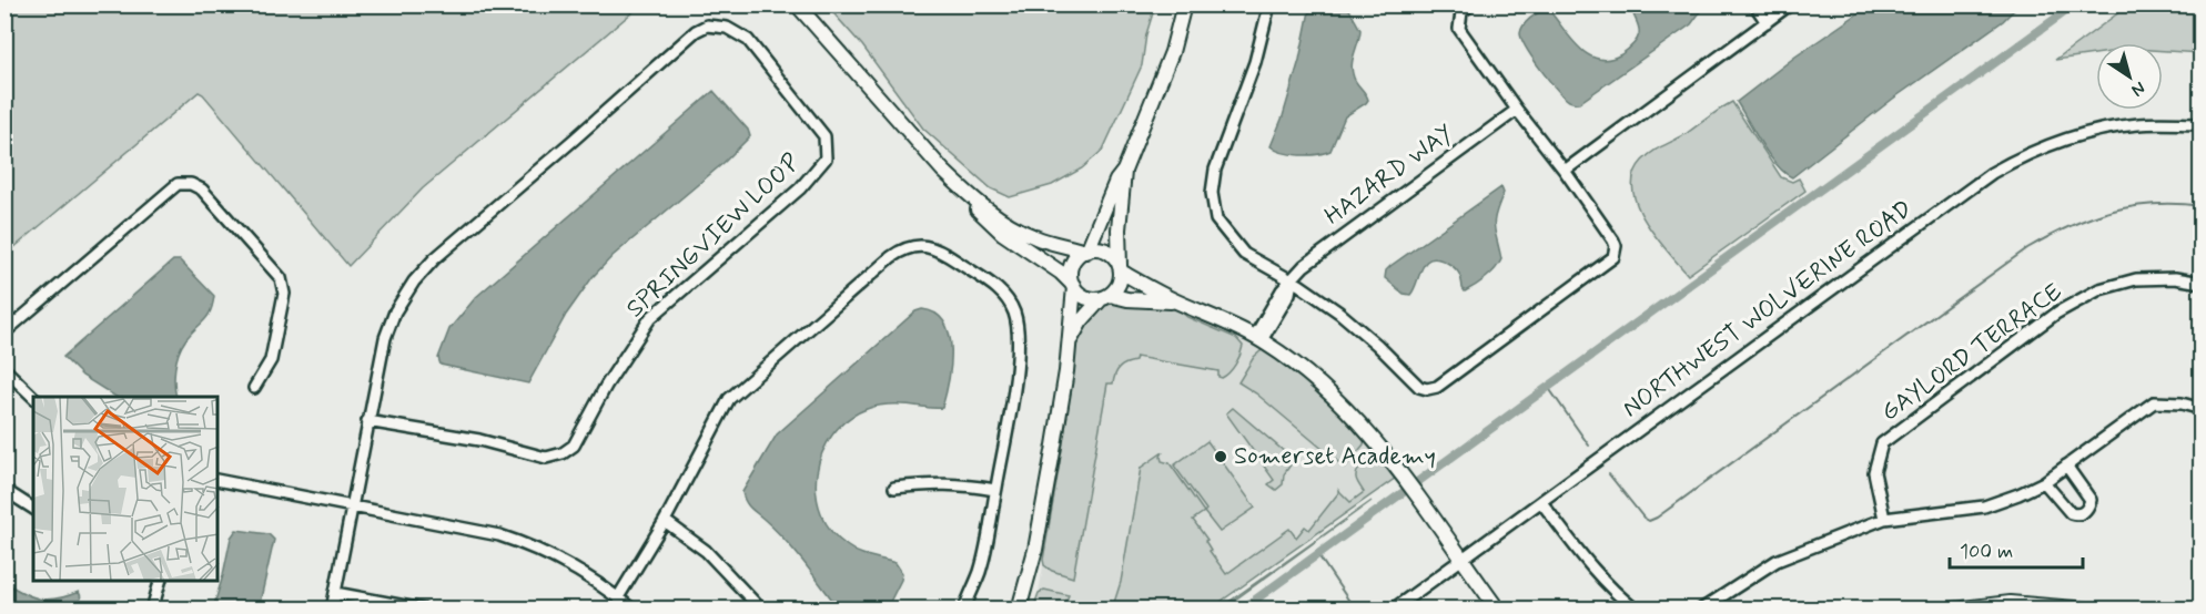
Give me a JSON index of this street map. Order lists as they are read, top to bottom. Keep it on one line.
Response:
{"streets":{"street":["HAZARD WAY","SPRINGVIEW LOOP","NORTHWEST WOLVERINE ROAD","GAYLORD TERRACE"]},"places":["Somerset Academy"],"scale_bar":"100 m","north":"bottom right"}
